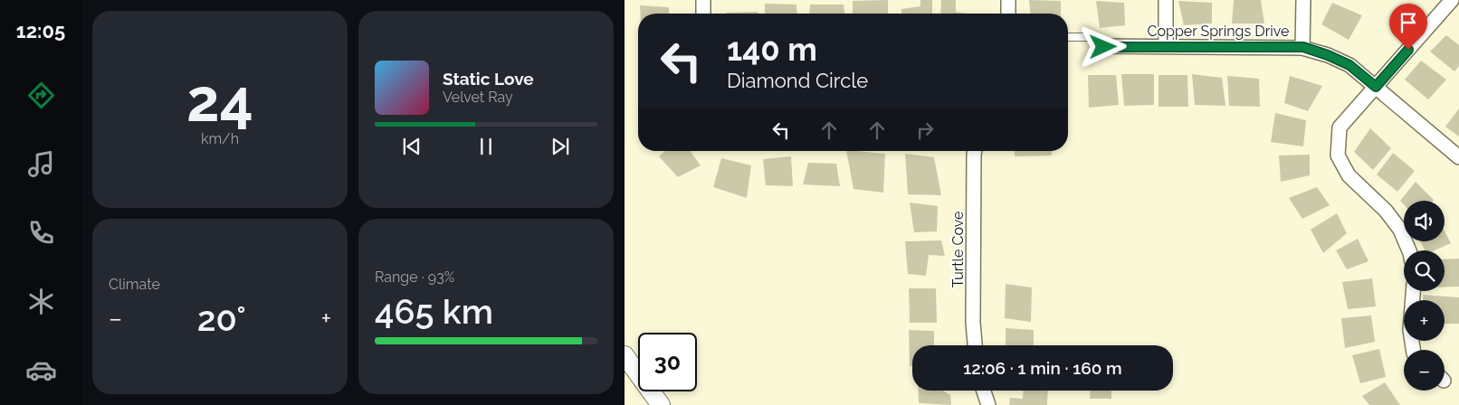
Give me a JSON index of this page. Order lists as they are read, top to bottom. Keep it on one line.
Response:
{"streets":{"street":["Copper Springs Drive","Turtle Cove"]},"page":{"tabs":"12:05","tile":[["24","km/h"],"Climate",["Range · 93%","465 km"]],"turn":["140 m","Diamond Circle"],"song":["Static Love","Velvet Ray"],"map_buttons":["+","−"],"heat":["−","20°","+"],"limit":"30","trip":"12:06 · 1 min · 160 m"}}
